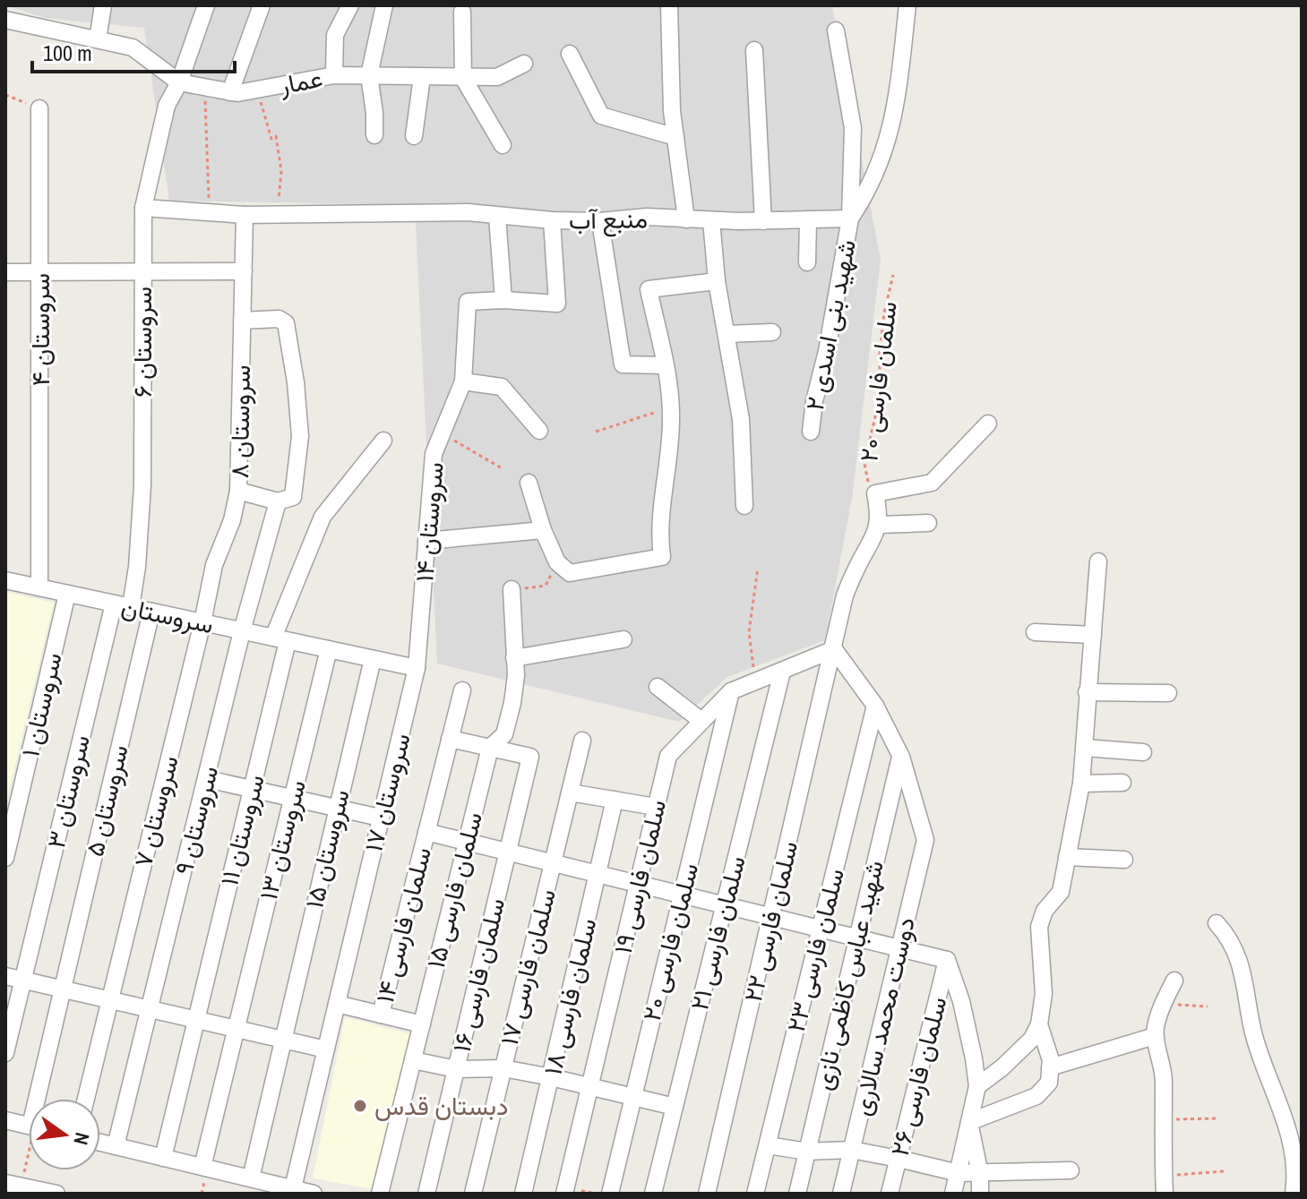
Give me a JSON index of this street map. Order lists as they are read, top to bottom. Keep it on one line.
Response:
{"streets":{"street":["عمار","منبع آب","شهید بنی اسدی ۲","سروستان ۴","سروستان ۶","سلمان فارسی ۲۰","سروستان ۸","سروستان ۱۴","سروستان","سروستان ۱","سروستان ۳","سروستان ۱۷","سروستان ۵","سروستان ۷","سروستان ۹","سروستان ۱۱","سروستان ۱۳","سروستان ۱۵","سلمان فارسی ۱۹","سلمان فارسی ۱۵","سلمان فارسی ۲۲","سلمان فارسی ۱۴","سلمان فارسی ۲۱","سلمان فارسی ۲۳","سلمان فارسی ۱۷","سلمان فارسی ۱۶","شهید عباس کاظمی نازی","سلمان فارسی ۱۸","دوست محمد سالاری","سلمان فارسی ۲۶"]},"crossings":[["عمار","سروستان ۶"],["منبع آب","شهید بنی اسدی ۲"],["منبع آب","سروستان ۶"],["منبع آب","سروستان ۸"],["سروستان ۴","سروستان"],["سروستان ۶","سروستان"],["سروستان ۶","سروستان ۳"],["سلمان فارسی ۲۰","سلمان فارسی ۱۹"],["سروستان ۸","سروستان"],["سروستان ۸","سروستان ۷"],["سروستان ۱۴","سروستان ۱۷"],["سروستان","سروستان ۱"],["سروستان","سروستان ۳"],["سروستان","سروستان ۵"],["سروستان","سروستان ۷"],["سروستان","سروستان ۹"],["سروستان","سروستان ۱۱"],["سروستان","سروستان ۱۳"],["سروستان ۱۷","سلمان فارسی ۱۴"],["سلمان فارسی ۱۹","سلمان فارسی ۲۲"],["سلمان فارسی ۱۹","سلمان فارسی ۲۱"],["سلمان فارسی ۱۵","سلمان فارسی ۱۶"],["شهید عباس کاظمی نازی","دوست محمد سالاری"]],"places":["دبستان قدس"],"scale_bar":"100 m","north":"right"}
